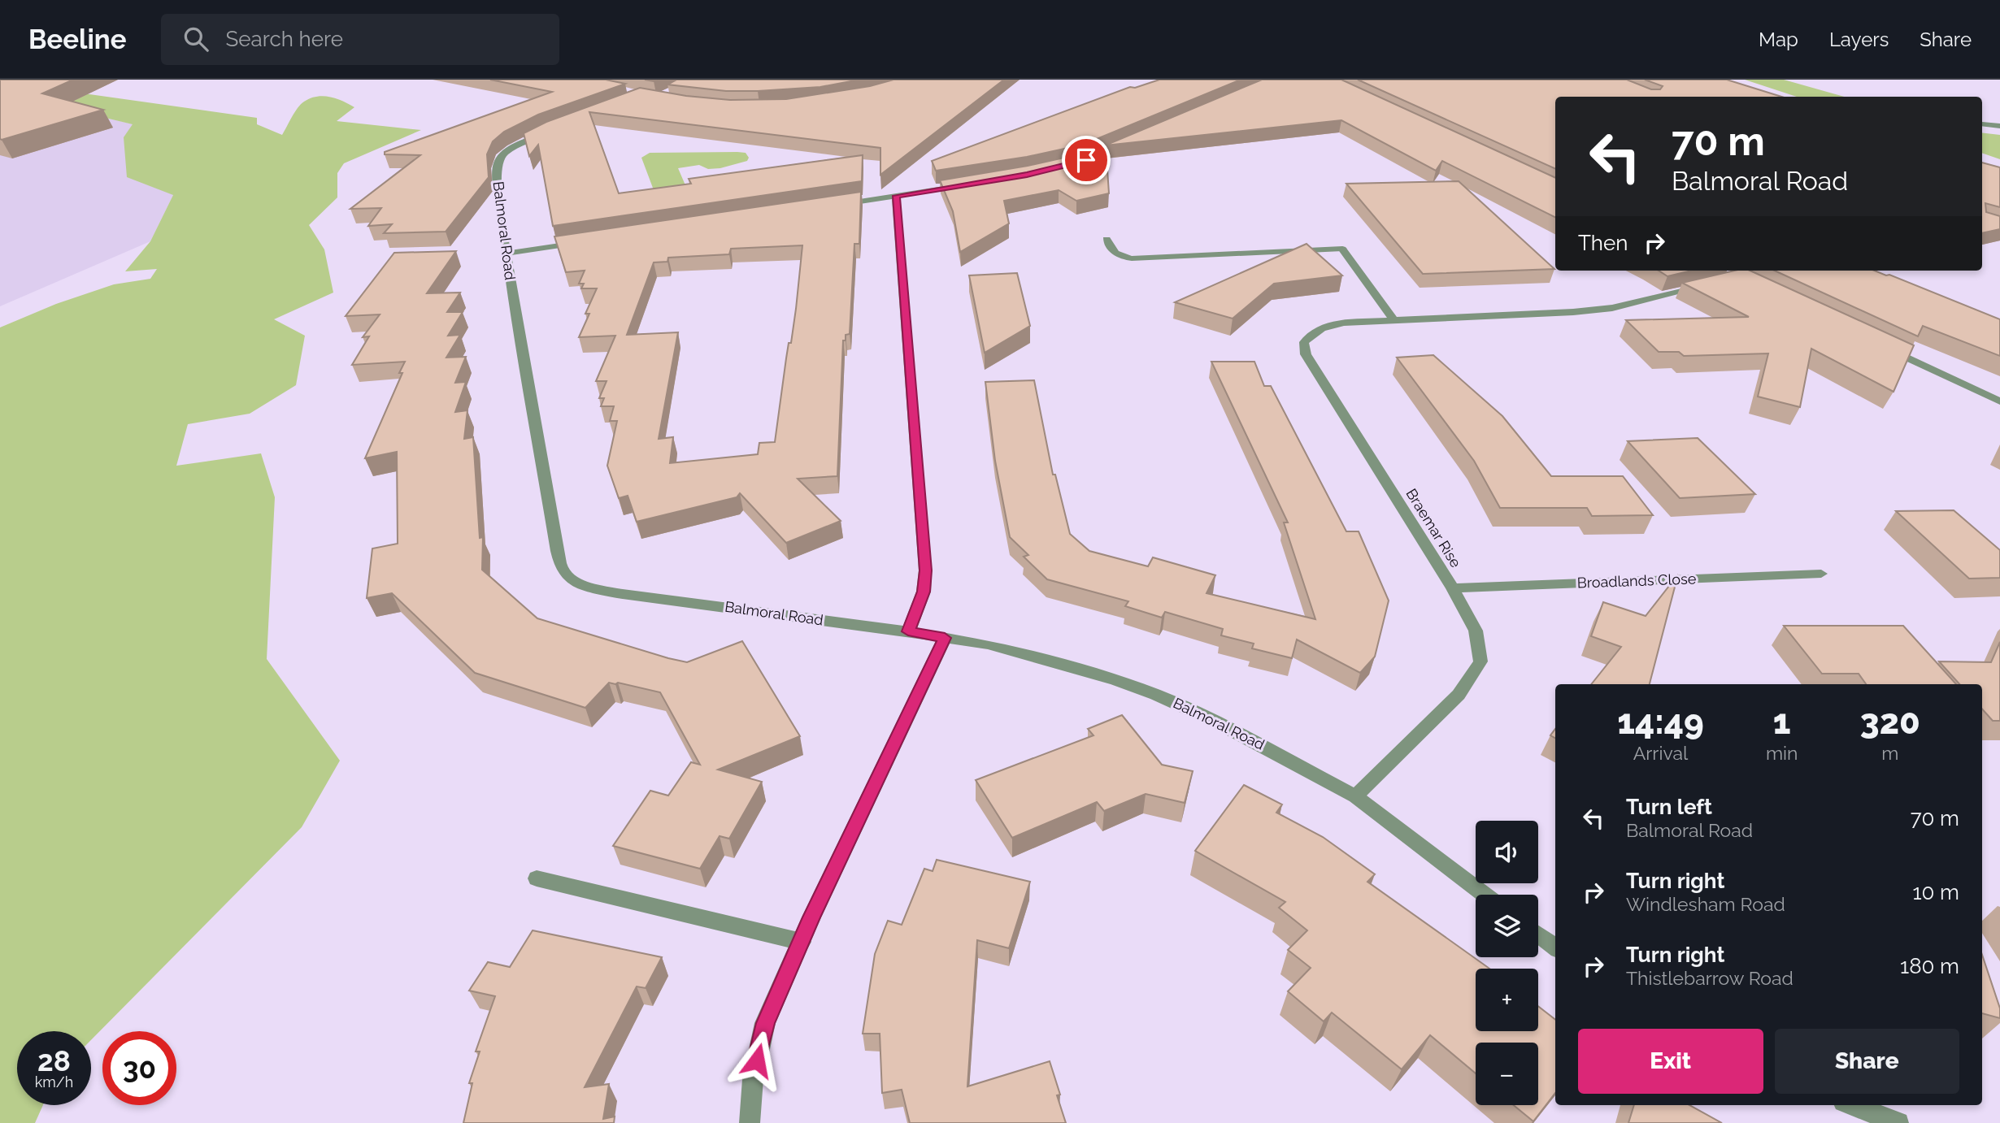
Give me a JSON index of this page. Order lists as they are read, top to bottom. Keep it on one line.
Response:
{"streets":{"street":["Balmoral Road","Braemar Rise","Broadlands Close"]},"crossings":[["Balmoral Road","Braemar Rise"],["Braemar Rise","Broadlands Close"]],"page":{"header":"Beeline","search":"Search here","nav":["Map","Layers","Share"],"turn":["70 m","Balmoral Road"],"then":"Then","eta":["14:49","Arrival","1","min","320","m"],"list":[{"name":"Turn left","note":"Balmoral Road","value":"70 m"},{"name":"Turn right","note":"Windlesham Road","value":"10 m"},{"name":"Turn right","note":"Thistlebarrow Road","value":"180 m"}],"map_buttons":["+","−"],"buttons":["Exit","Share"],"speed":"28 km/h","limit":"30"}}
